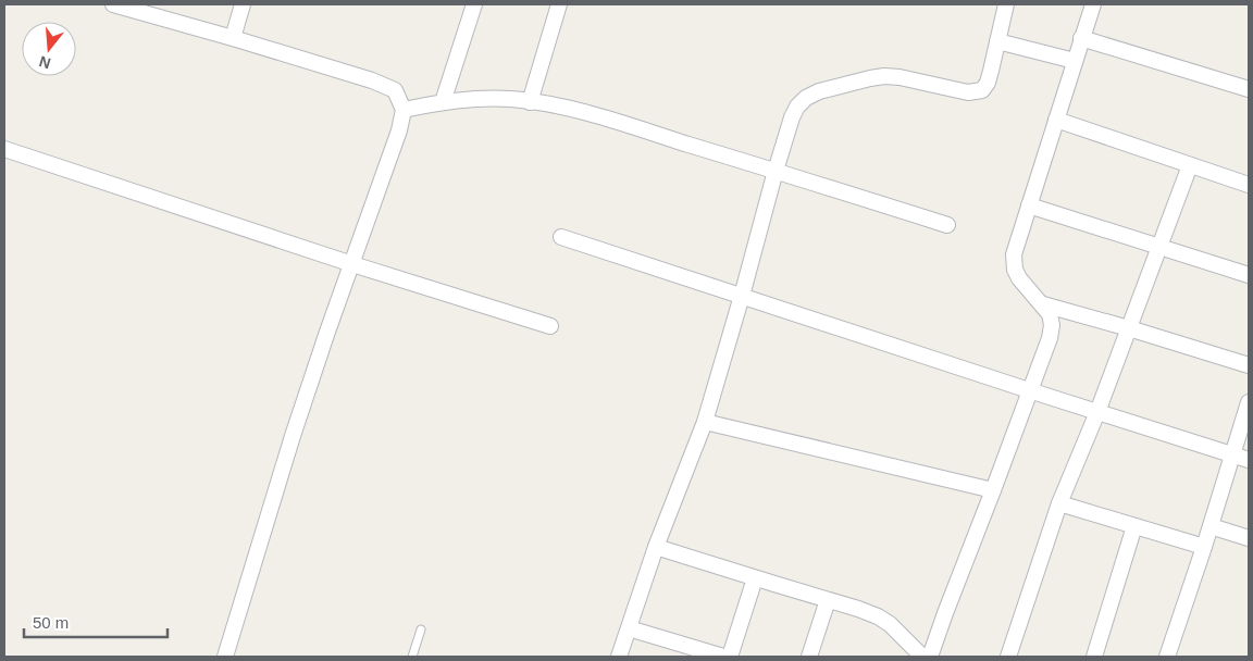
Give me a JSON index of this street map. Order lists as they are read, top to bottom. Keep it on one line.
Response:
{"scale_bar":"50 m","north":"bottom"}
